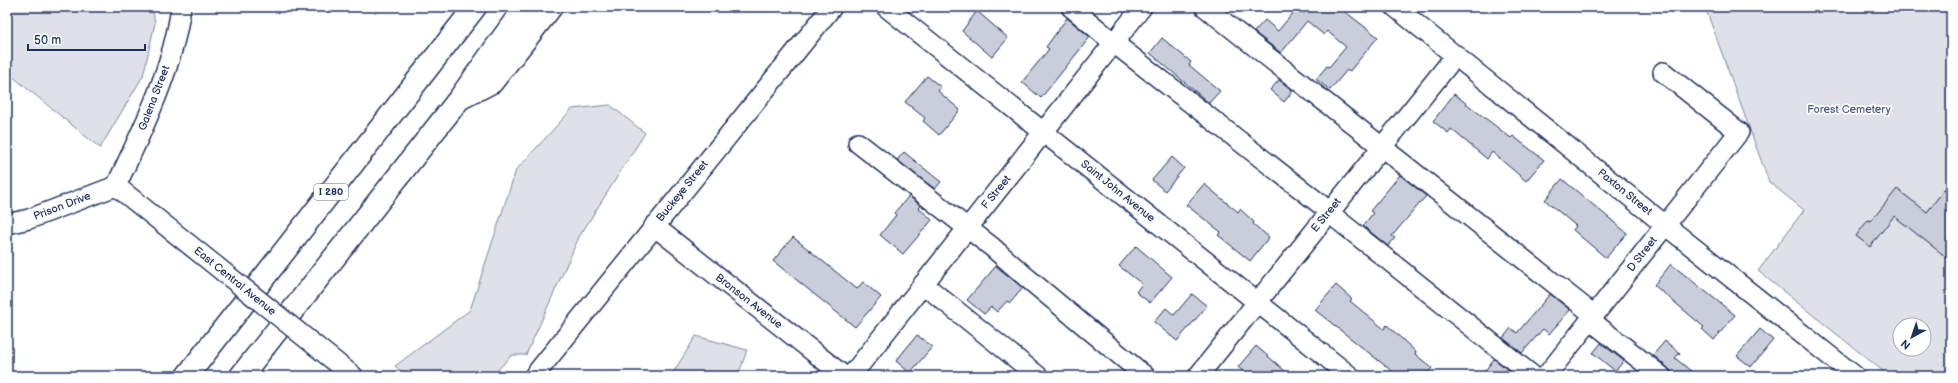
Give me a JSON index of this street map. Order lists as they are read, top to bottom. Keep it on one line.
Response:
{"streets":{"highway":["I 280"],"street":["Galena Street","Buckeye Street","Saint John Avenue","F Street","Paxton Street","Prison Drive","E Street","D Street","East Central Avenue","Bronson Avenue"]},"crossings":[["Galena Street","Prison Drive"],["Galena Street","East Central Avenue"],["Buckeye Street","Bronson Avenue"],["Saint John Avenue","F Street"],["Saint John Avenue","E Street"],["Paxton Street","E Street"],["Paxton Street","D Street"],["Prison Drive","East Central Avenue"]],"parks":["Forest Cemetery"],"scale_bar":"50 m","north":"bottom left"}
